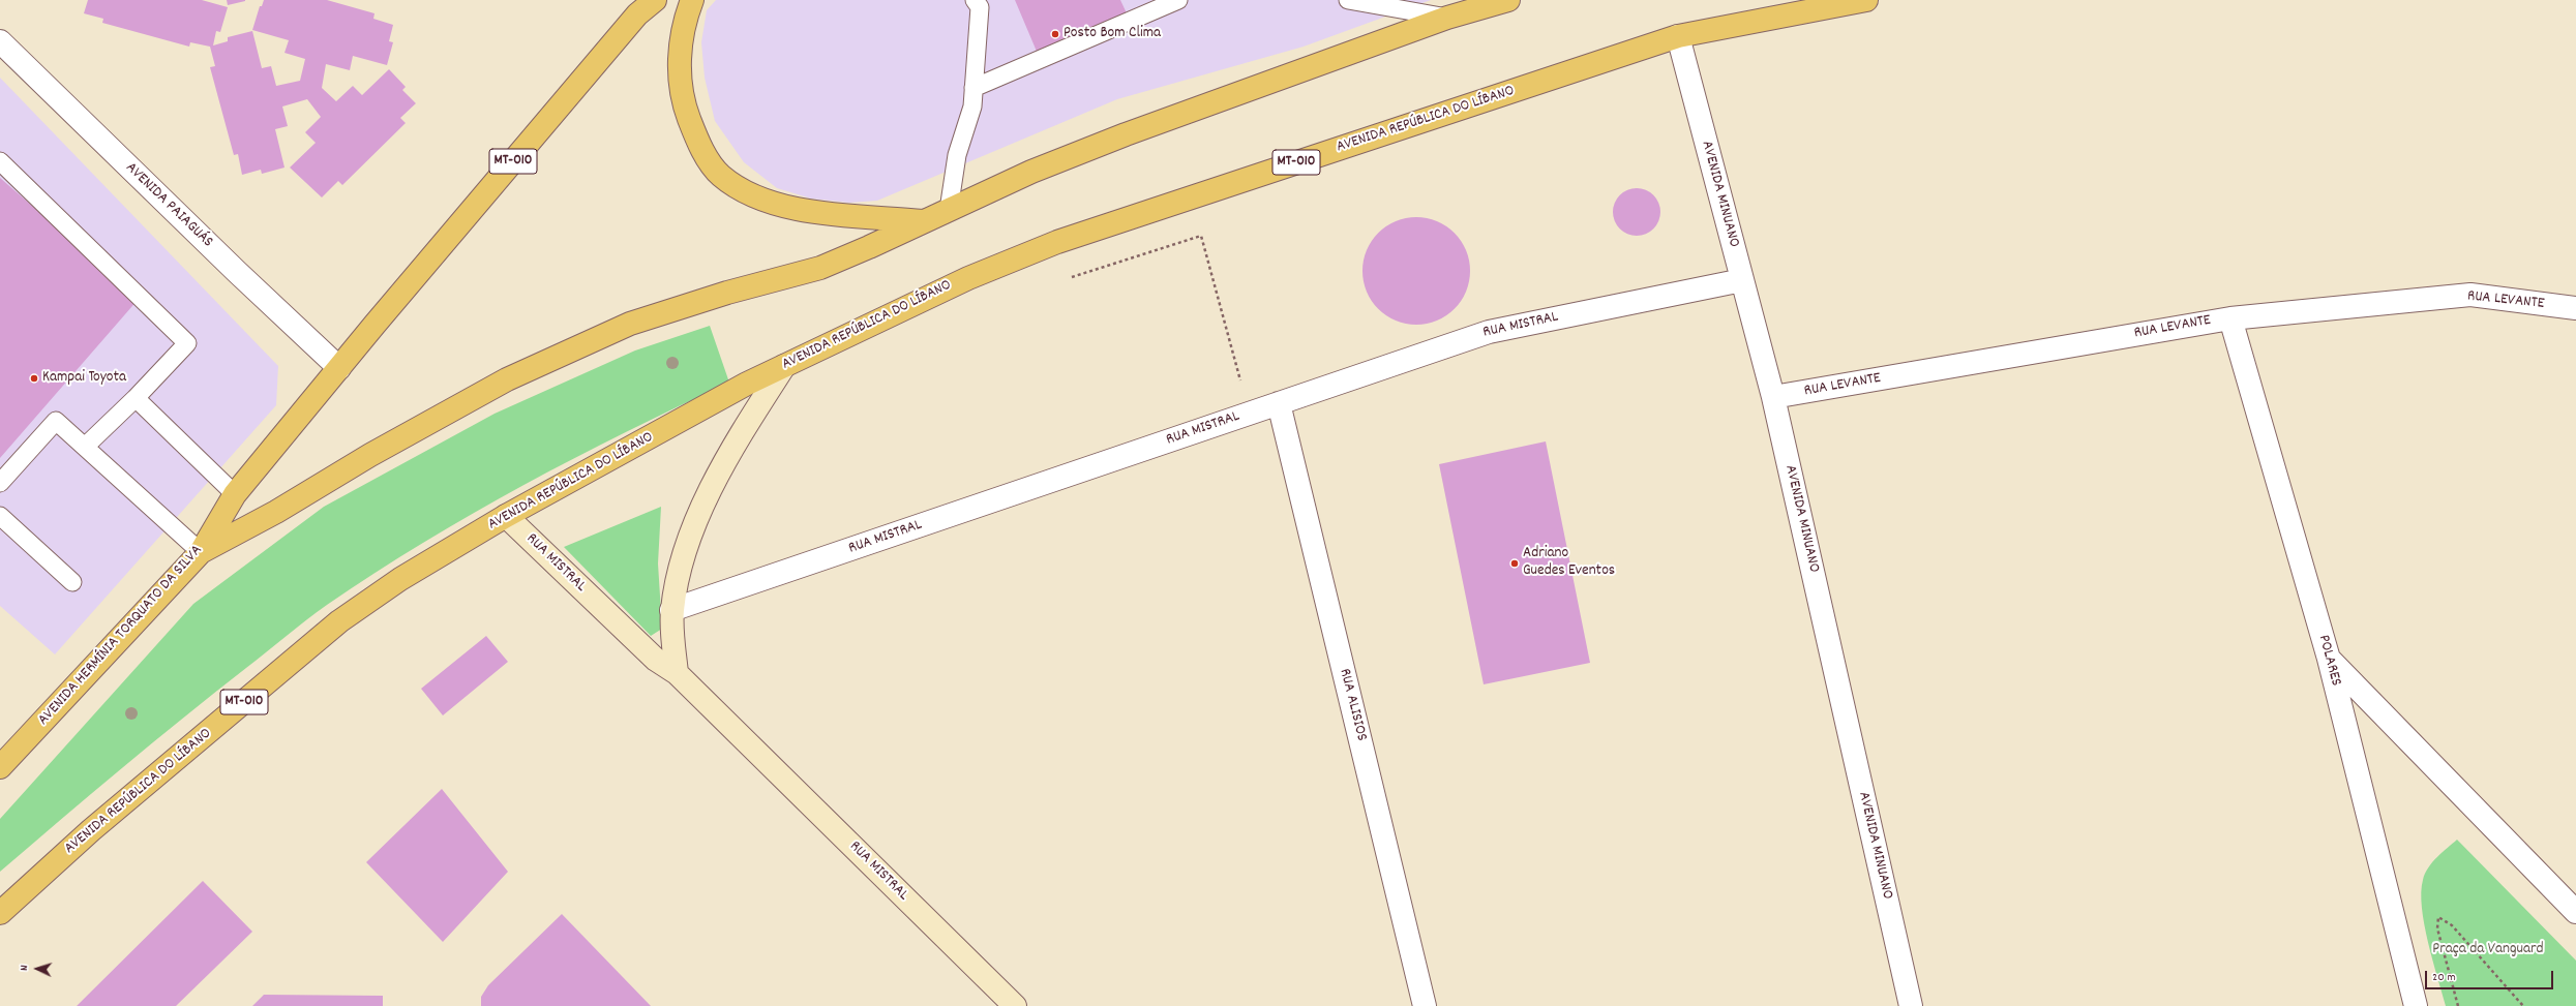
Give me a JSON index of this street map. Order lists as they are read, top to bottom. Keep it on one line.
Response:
{"streets":{"main road":["AVENIDA REPÚBLICA DO LÍBANO","MT-010","AVENIDA HERMÍNIA TORQUATO DA SILVA"],"street":["AVENIDA MINUANO","AVENIDA PAIAGUÁS","RUA LEVANTE","RUA MISTRAL","POLARES","RUA ALISIOS"]},"crossings":[["AVENIDA REPÚBLICA DO LÍBANO","AVENIDA MINUANO"],["AVENIDA REPÚBLICA DO LÍBANO","RUA MISTRAL"],["AVENIDA MINUANO","RUA LEVANTE"],["AVENIDA MINUANO","RUA MISTRAL"],["AVENIDA PAIAGUÁS","AVENIDA HERMÍNIA TORQUATO DA SILVA"],["RUA LEVANTE","POLARES"],["RUA MISTRAL","RUA ALISIOS"]],"parks":["Praça da Vanguard"],"places":["Posto Bom Clima","Kampai Toyota","Adriano Guedes Eventos"],"scale_bar":"20 m","north":"left"}
